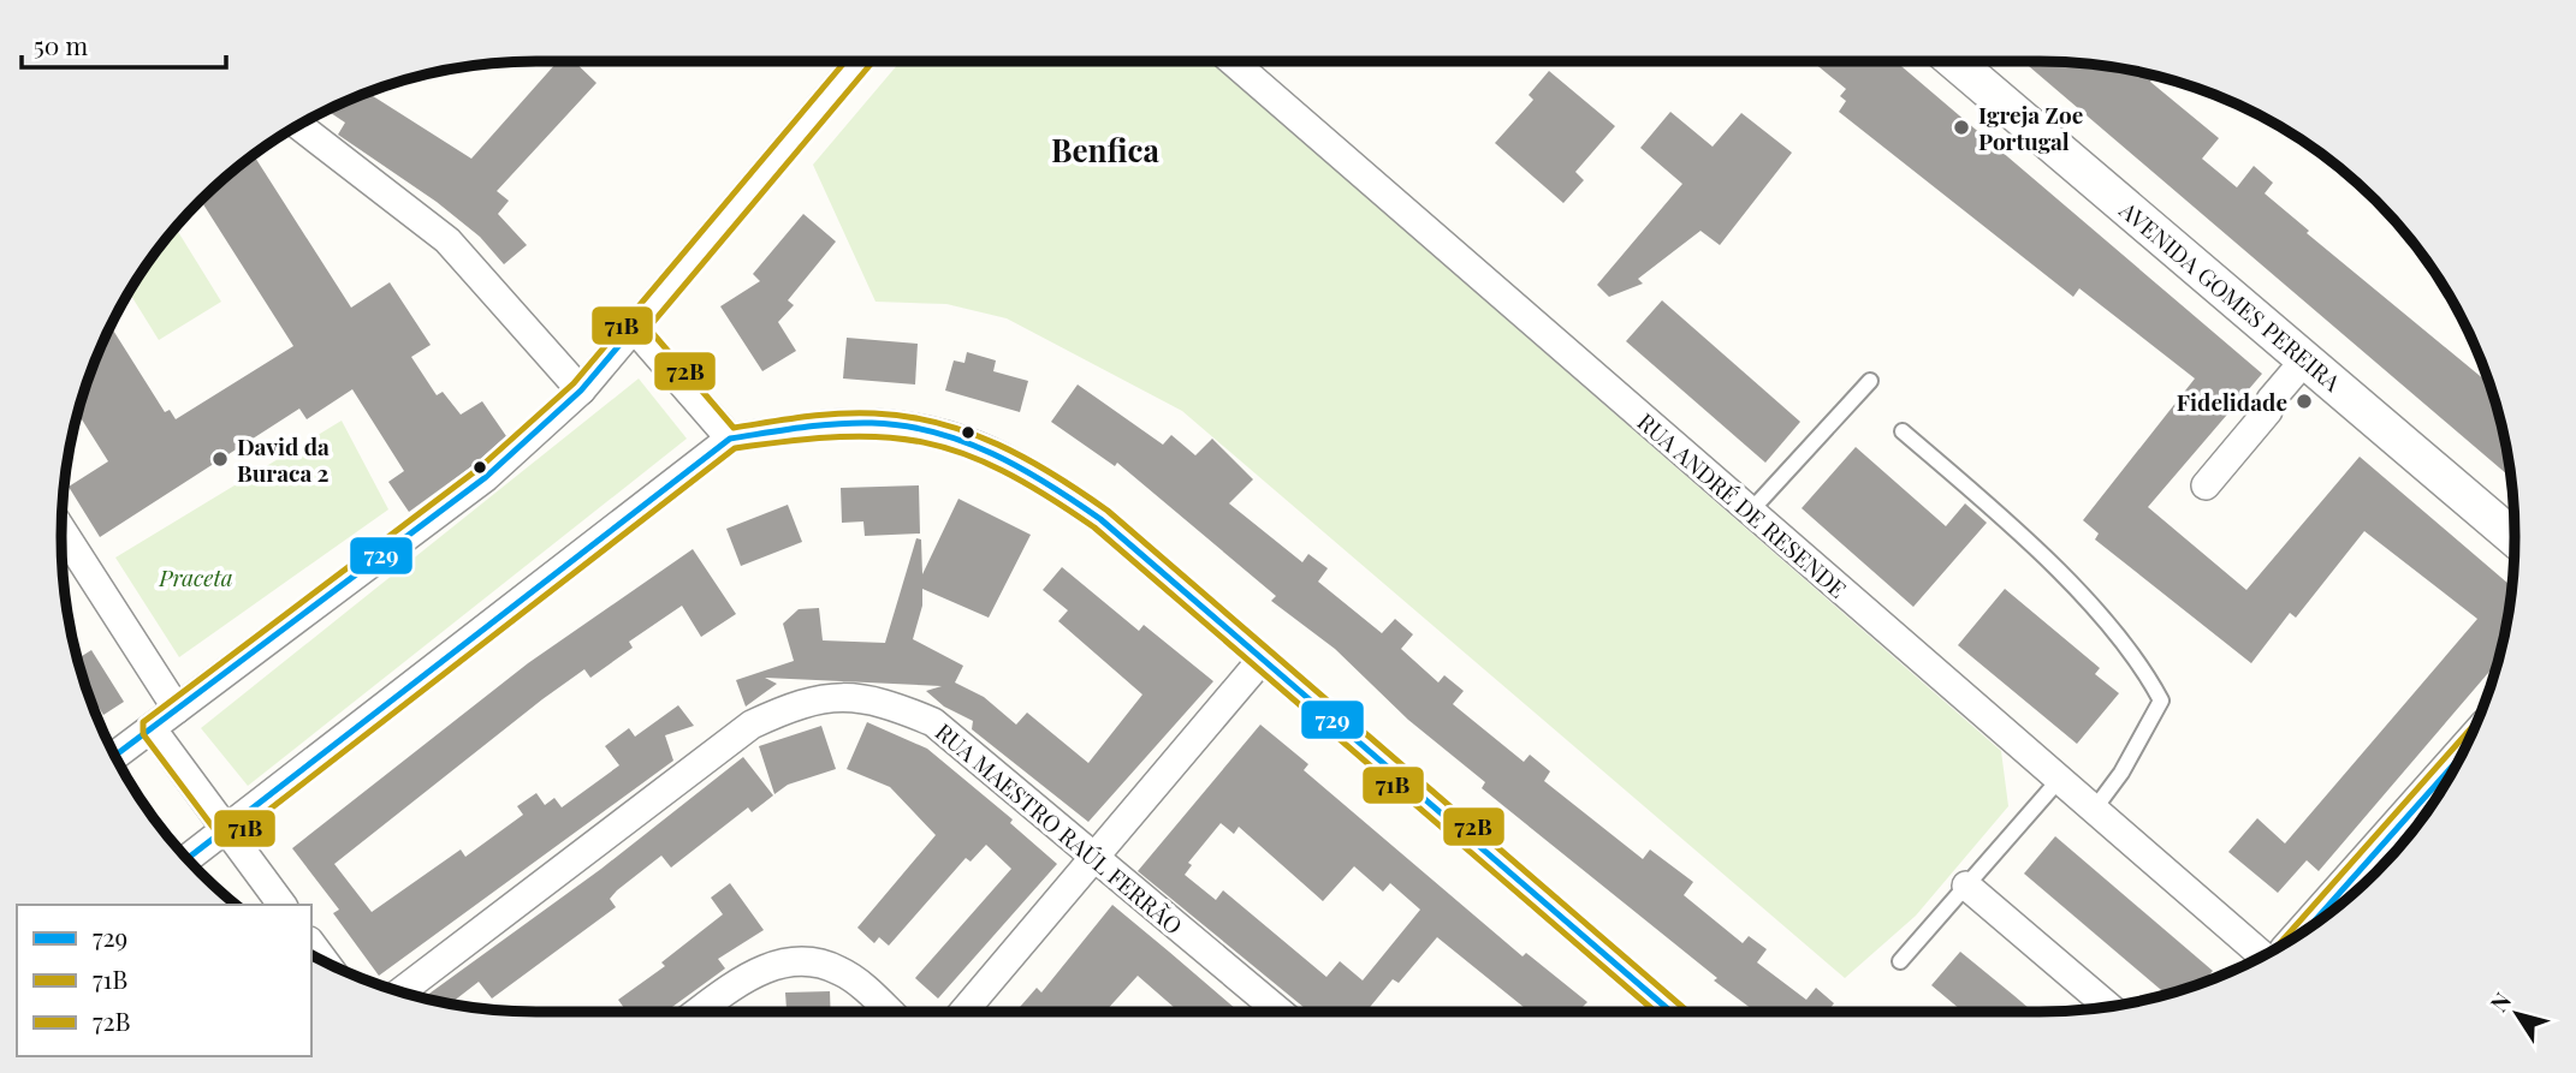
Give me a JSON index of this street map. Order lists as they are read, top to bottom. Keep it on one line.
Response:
{"streets":{"street":["AVENIDA GOMES PEREIRA","RUA ANDRÉ DE RESENDE","RUA MAESTRO RAÚL FERRÃO"]},"districts":["Benfica"],"parks":["Praceta"],"places":["Igreja Zoe Portugal","Fidelidade","David da Buraca 2"],"lines":["transit line 71B","transit line 72B","transit line 729"],"legend":["729","71B","72B"],"scale_bar":"50 m","north":"top left"}
